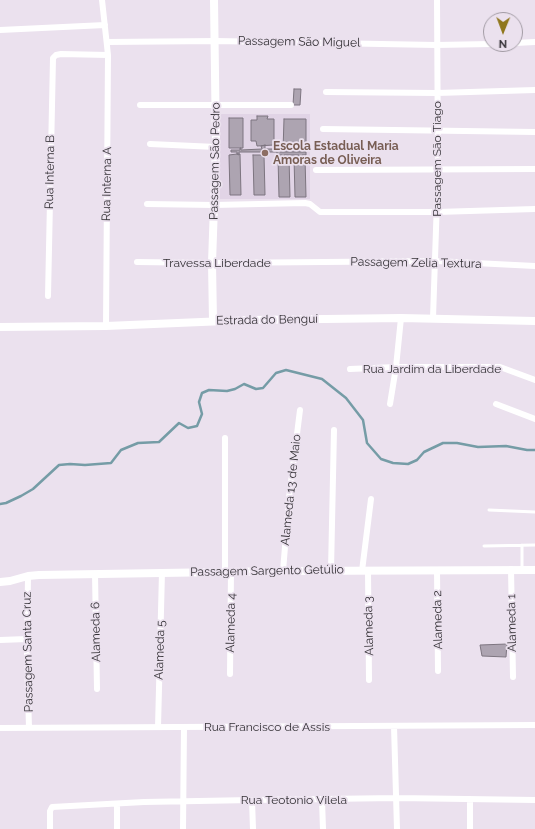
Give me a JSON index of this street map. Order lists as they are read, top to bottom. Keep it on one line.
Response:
{"streets":{"street":["Passagem São Miguel","Passagem São Tiago","Passagem São Pedro","Rua Interna B","Rua Interna A","Travessa Liberdade","Passagem Zelia Textura","Estrada do Benguí","Rua Jardim da Liberdade","Alameda 13 de Maio","Passagem Sargento Getúlio","Alameda 2","Alameda 4","Alameda 1","Alameda 3","Alameda 6","Alameda 5","Passagem Santa Cruz","Rua Francisco de Assis","Rua Teotonio Vilela"]},"crossings":[["Passagem São Miguel","Passagem São Tiago"],["Passagem São Miguel","Passagem São Pedro"],["Passagem São Miguel","Rua Interna A"],["Passagem São Tiago","Passagem Zelia Textura"],["Passagem São Tiago","Estrada do Benguí"],["Passagem São Pedro","Travessa Liberdade"],["Passagem São Pedro","Estrada do Benguí"],["Rua Interna B","Rua Interna A"],["Rua Interna A","Estrada do Benguí"],["Travessa Liberdade","Passagem Zelia Textura"],["Alameda 13 de Maio","Passagem Sargento Getúlio"],["Passagem Sargento Getúlio","Alameda 2"],["Passagem Sargento Getúlio","Alameda 4"],["Passagem Sargento Getúlio","Alameda 1"],["Passagem Sargento Getúlio","Alameda 3"],["Passagem Sargento Getúlio","Alameda 6"],["Passagem Sargento Getúlio","Alameda 5"],["Passagem Sargento Getúlio","Passagem Santa Cruz"],["Alameda 5","Rua Francisco de Assis"],["Passagem Santa Cruz","Rua Francisco de Assis"]],"places":["Escola Estadual Maria Amoras de Oliveira"],"north":"bottom"}
